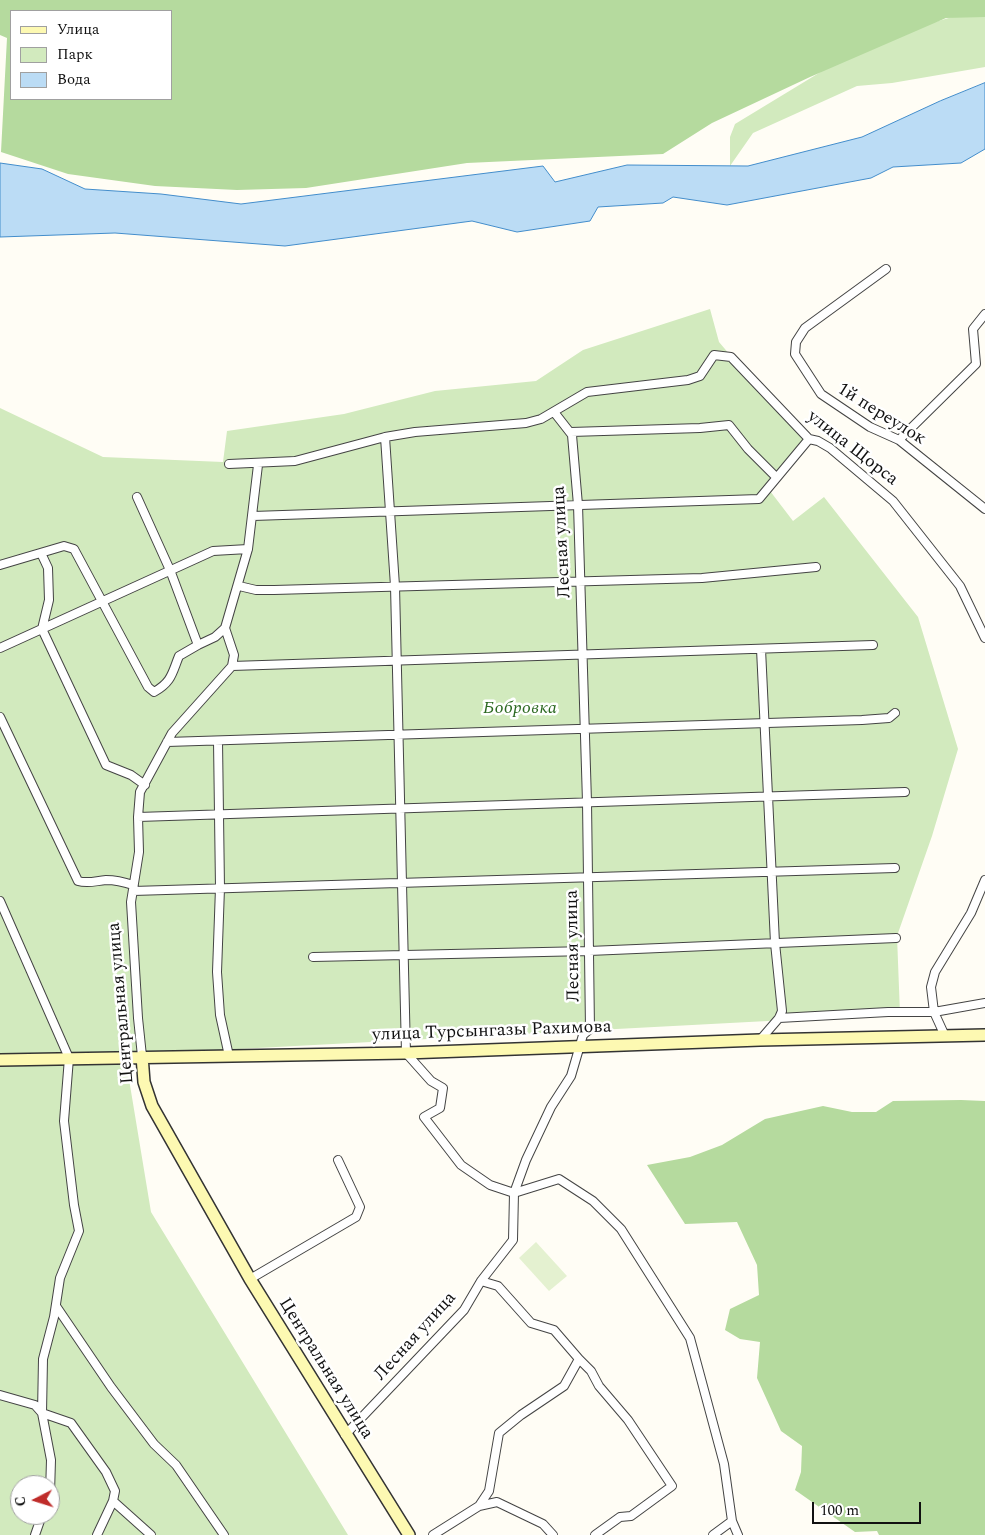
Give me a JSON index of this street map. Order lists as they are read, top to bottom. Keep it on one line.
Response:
{"streets":{"street":["1й переулок","улица Щорса","Лесная улица","Центральная улица","улица Турсынгазы Рахимова"]},"crossings":[["Лесная улица","Центральная улица"],["Лесная улица","улица Турсынгазы Рахимова"],["Центральная улица","улица Турсынгазы Рахимова"]],"parks":["Бобровка"],"legend":["Улица","Парк","Вода"],"scale_bar":"100 m","north":"left"}
